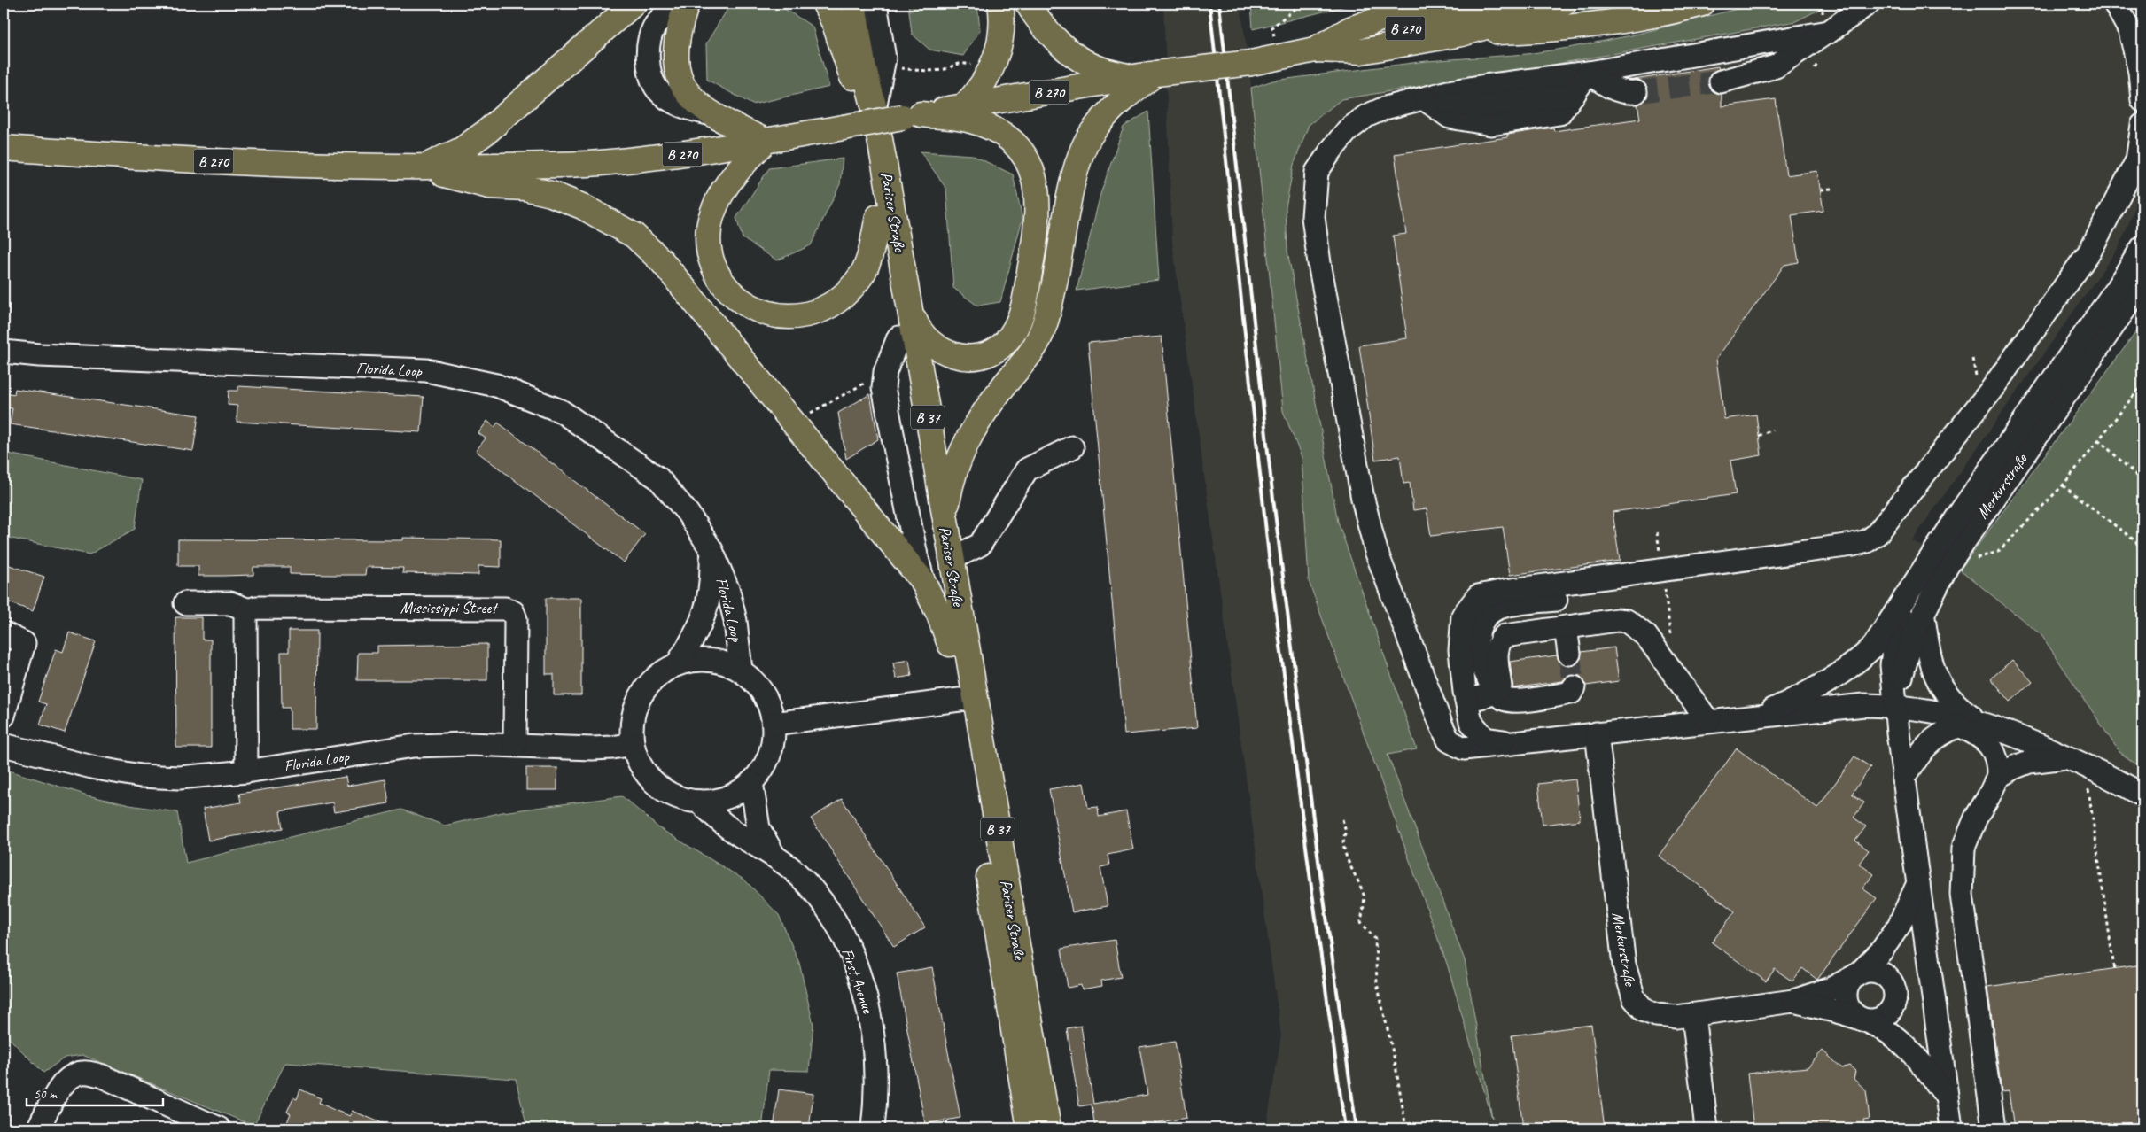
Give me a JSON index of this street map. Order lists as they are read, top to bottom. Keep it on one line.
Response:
{"streets":{"main road":["B 270","Pariser Straße","B 37"],"street":["Florida Loop","Merkurstraße","Mississippi Street","First Avenue"]},"crossings":[["Florida Loop","Mississippi Street"],["Florida Loop","First Avenue"]],"scale_bar":"50 m"}
